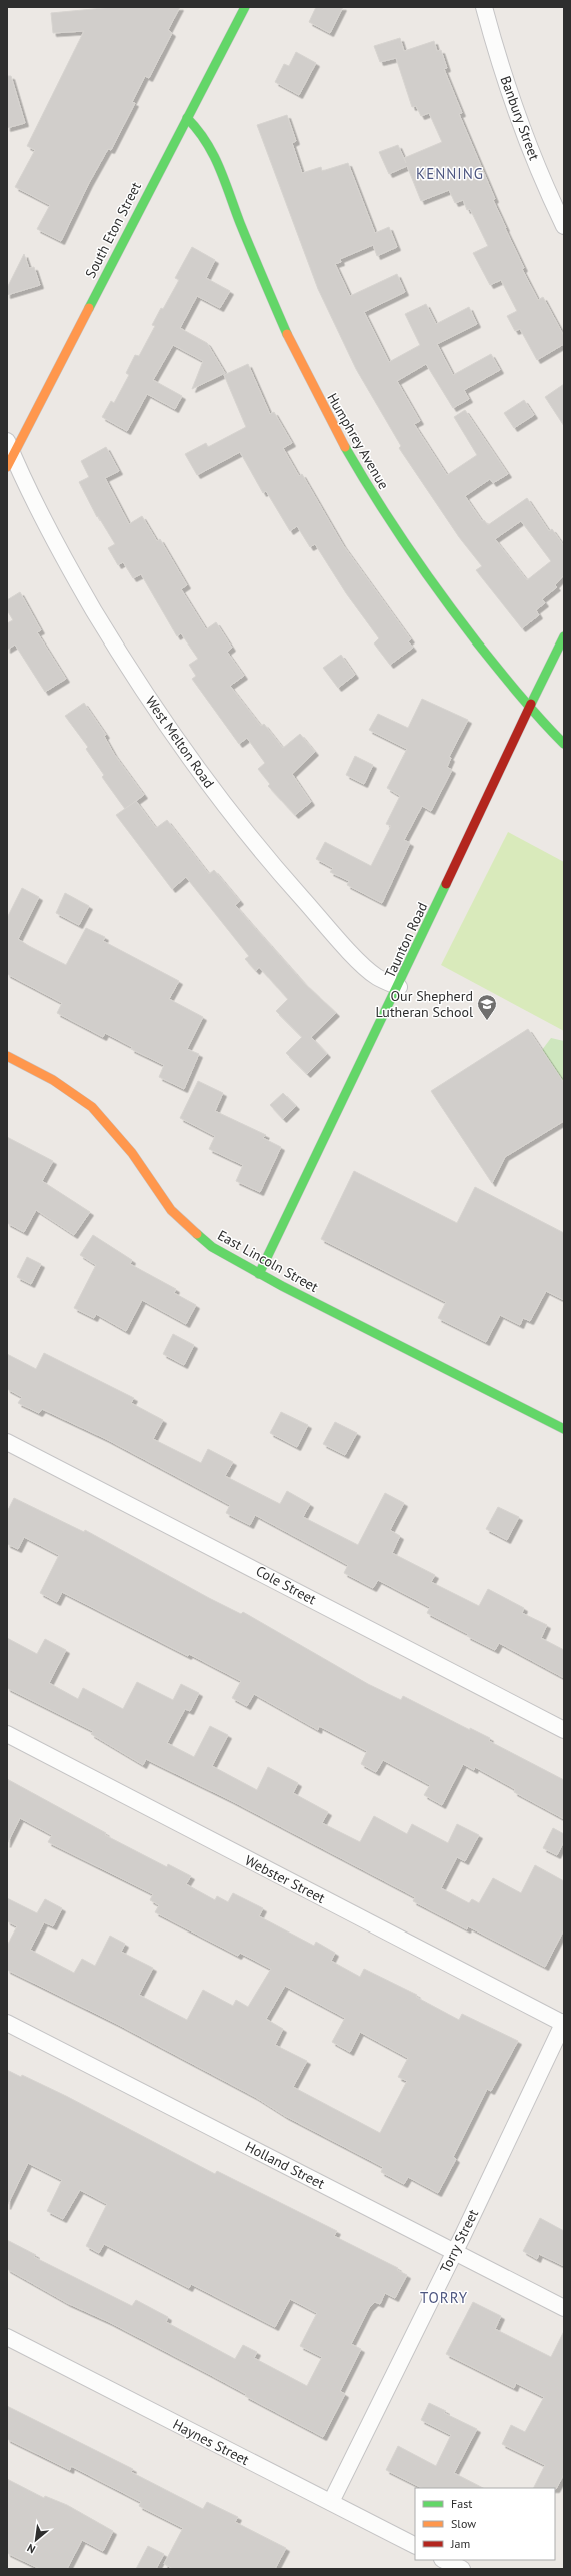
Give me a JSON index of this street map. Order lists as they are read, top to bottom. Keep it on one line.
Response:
{"streets":{"street":["Banbury Street","South Eton Street","Humphrey Avenue","West Melton Road","Taunton Road","East Lincoln Street","Cole Street","Webster Street","Holland Street","Torry Street","Haynes Street"]},"crossings":[["South Eton Street","Humphrey Avenue"],["South Eton Street","West Melton Road"],["Humphrey Avenue","Taunton Road"],["West Melton Road","Taunton Road"],["Taunton Road","East Lincoln Street"],["Webster Street","Torry Street"],["Holland Street","Torry Street"],["Torry Street","Haynes Street"]],"districts":["KENNING","TORRY"],"places":{"school or university":["Our Shepherd Lutheran School"]},"legend":["Fast","Slow","Jam"],"north":"bottom left"}
